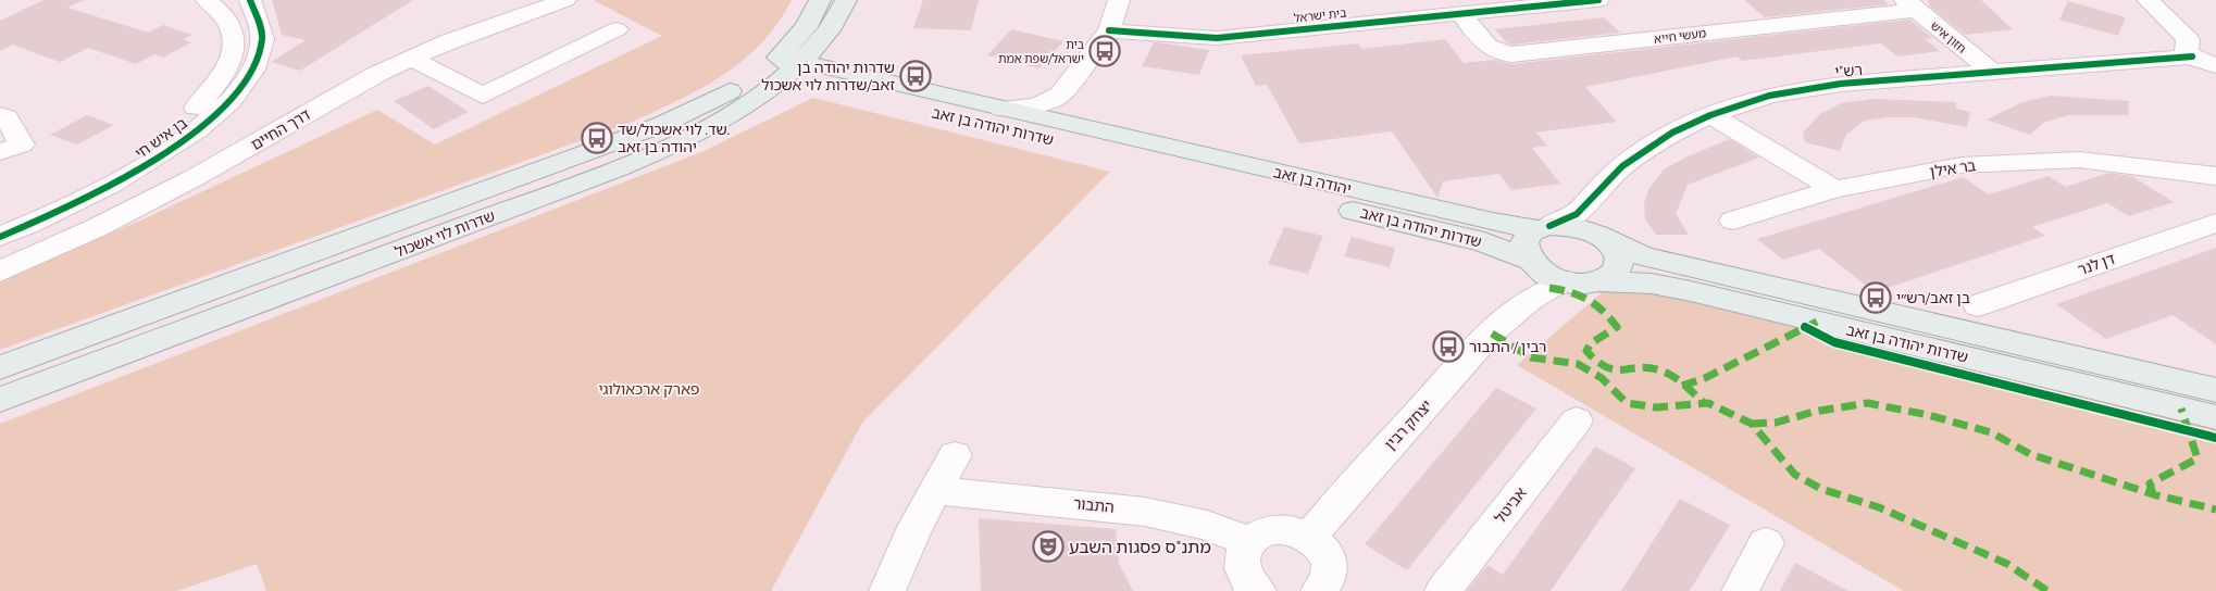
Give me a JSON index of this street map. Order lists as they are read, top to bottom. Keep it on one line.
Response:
{"streets":{"main road":["שדרות יהודה בן זאב","יהודה בן זאב","שדרות לוי אשכול"],"street":["בית ישראל","מעשי חייא","חזון איש","רש\"י","דרך החיים","בן איש חי","בר אילן","דן לנר","יצחק רבין","התבור","אביטל"]},"crossings":[["בית ישראל","מעשי חייא"],["מעשי חייא","חזון איש"],["חזון איש","רש\"י"],["רש\"י","יהודה בן זאב"],["שדרות יהודה בן זאב","יהודה בן זאב"],["שדרות יהודה בן זאב","שדרות לוי אשכול"],["שדרות יהודה בן זאב","יצחק רבין"]],"parks":["פארק ארכאולוגי"],"places":{"bus stop":["בית ישראל/שפת אמת","שדרות יהודה בן זאב/שדרות לוי אשכול","שד. לוי אשכול/שד. יהודה בן זאב","בן זאב/רש״י","רבין / התבור"],"theatre":["מתנ\"ס פסגות השבע"]}}
